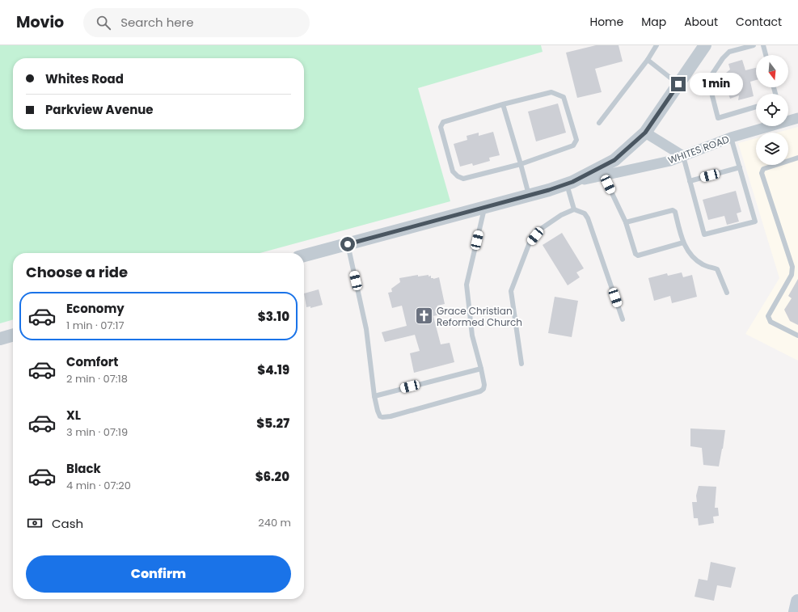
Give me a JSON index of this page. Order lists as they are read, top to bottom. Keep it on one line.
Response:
{"streets":{"street":["WHITES ROAD"]},"places":{"church":["Grace Christian Reformed Church"]},"north":"bottom","page":{"header":"Movio","search":"Search here","nav":["Home","Map","About","Contact"],"banner":["Whites Road","Parkview Avenue"],"bubble":"1 min","heading":"Choose a ride","list":[{"name":"Economy","note":"1 min · 07:17","value":"$3.10"},{"name":"Comfort","note":"2 min · 07:18","value":"$4.19"},{"name":"XL","note":"3 min · 07:19","value":"$5.27"},{"name":"Black","note":"4 min · 07:20","value":"$6.20"}],"pay":["Cash","240 m"],"buttons":"Confirm"}}
